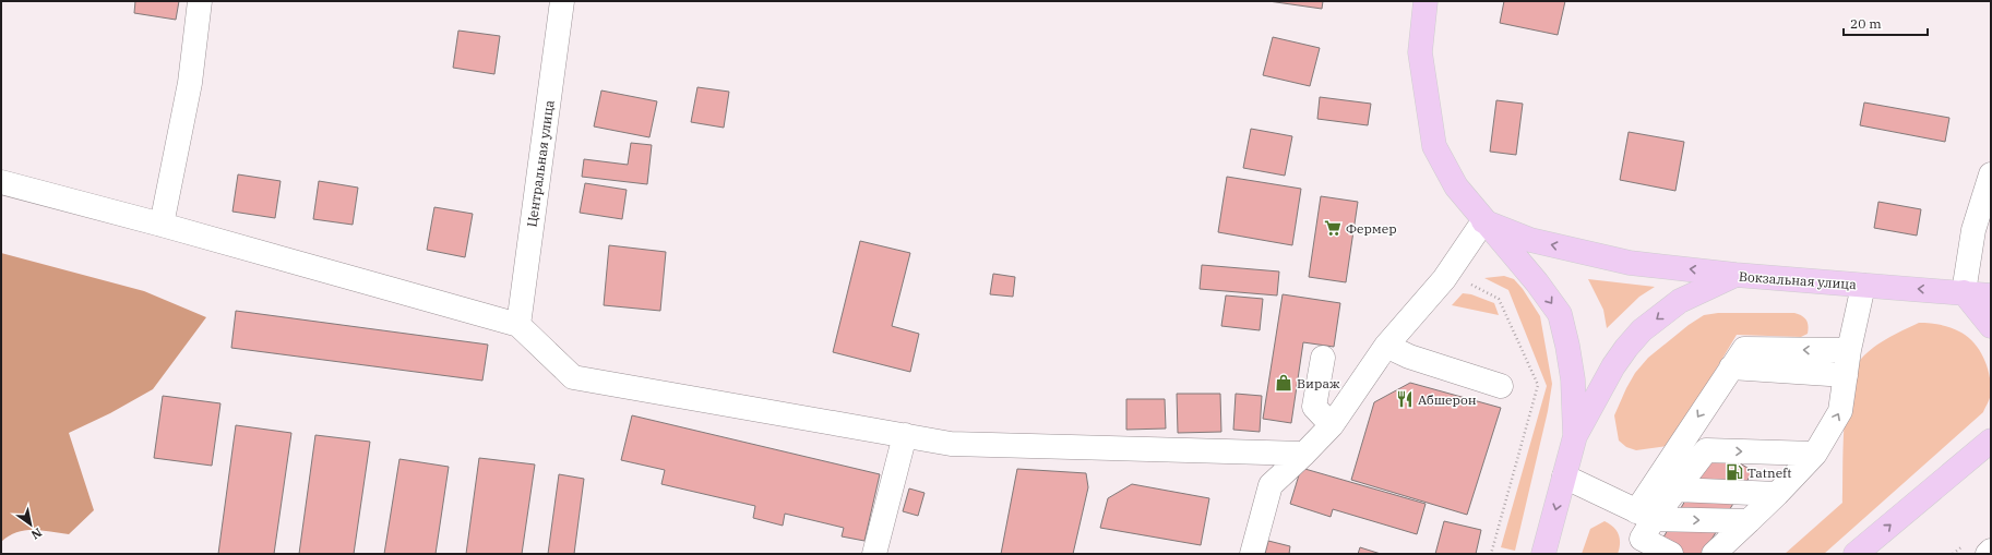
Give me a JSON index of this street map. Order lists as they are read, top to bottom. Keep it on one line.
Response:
{"streets":{"main road":["Вокзальная улица"],"street":["Центральная улица"]},"one_way":["Вокзальная улица"],"places":{"supermarket":["Фермер"],"shop":["Вираж"],"restaurant":["Абшерон"],"fuel station":["Tatneft"]},"scale_bar":"20 m","north":"bottom right"}
